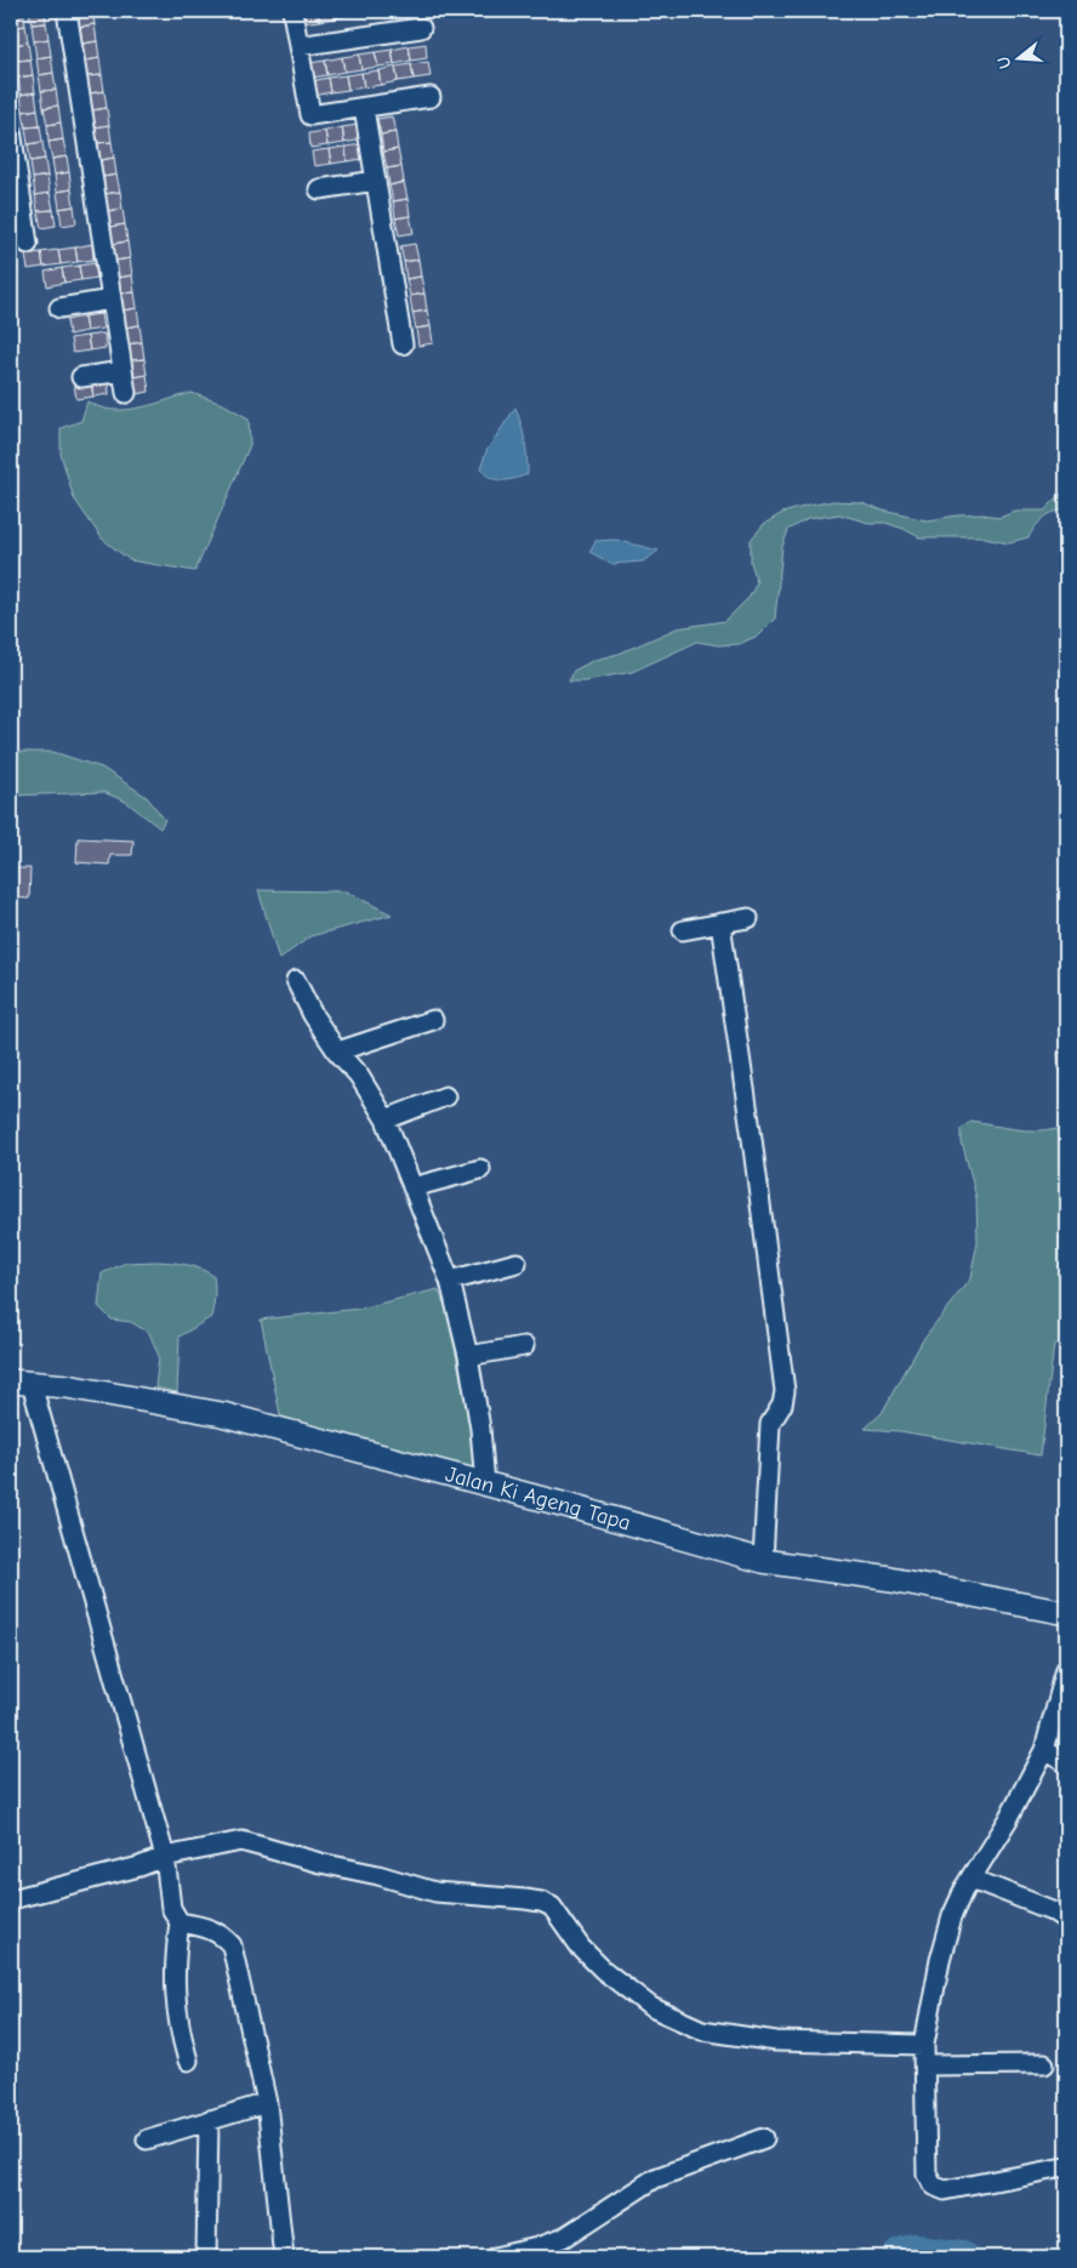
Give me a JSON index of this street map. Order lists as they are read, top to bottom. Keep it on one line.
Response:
{"streets":{"street":["Jalan Ki Ageng Tapa"]},"north":"left"}
